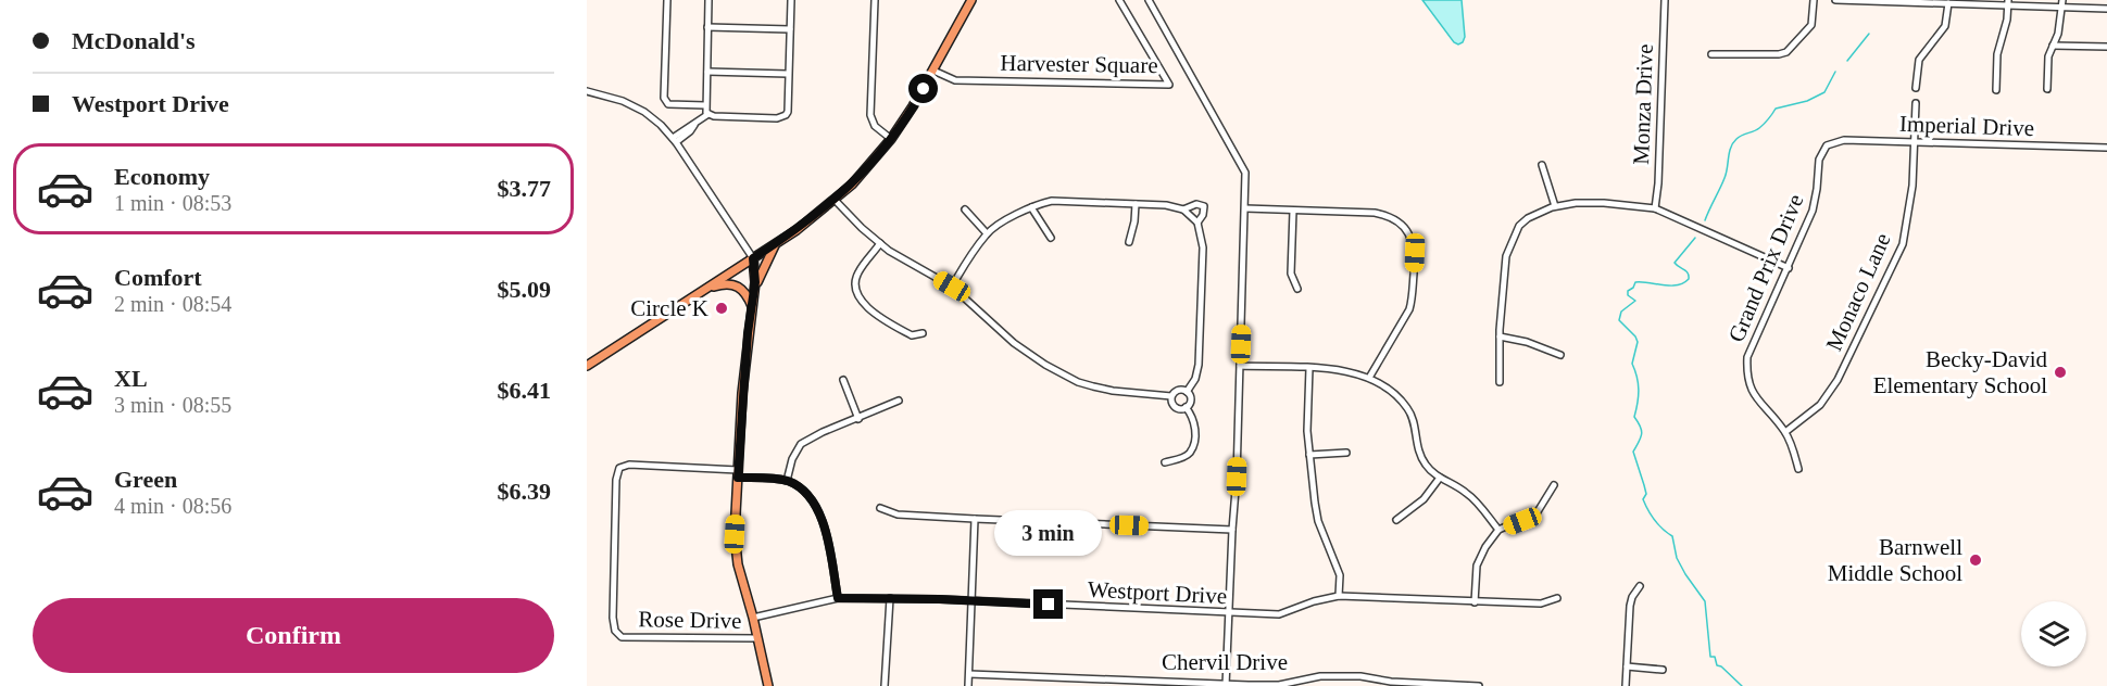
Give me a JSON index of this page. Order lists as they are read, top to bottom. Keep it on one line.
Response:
{"streets":{"street":["Harvester Square","Monza Drive","Imperial Drive","Grand Prix Drive","Monaco Lane","Westport Drive","Rose Drive","Chervil Drive"]},"crossings":[["Imperial Drive","Grand Prix Drive"],["Imperial Drive","Monaco Lane"],["Grand Prix Drive","Monaco Lane"]],"places":["Circle K","Becky-David Elementary School","Barnwell Middle School"],"page":{"banner":["McDonald's","Westport Drive"],"list":[{"name":"Economy","note":"1 min · 08:53","value":"$3.77"},{"name":"Comfort","note":"2 min · 08:54","value":"$5.09"},{"name":"XL","note":"3 min · 08:55","value":"$6.41"},{"name":"Green","note":"4 min · 08:56","value":"$6.39"}],"bubble":"3 min","buttons":"Confirm"}}
